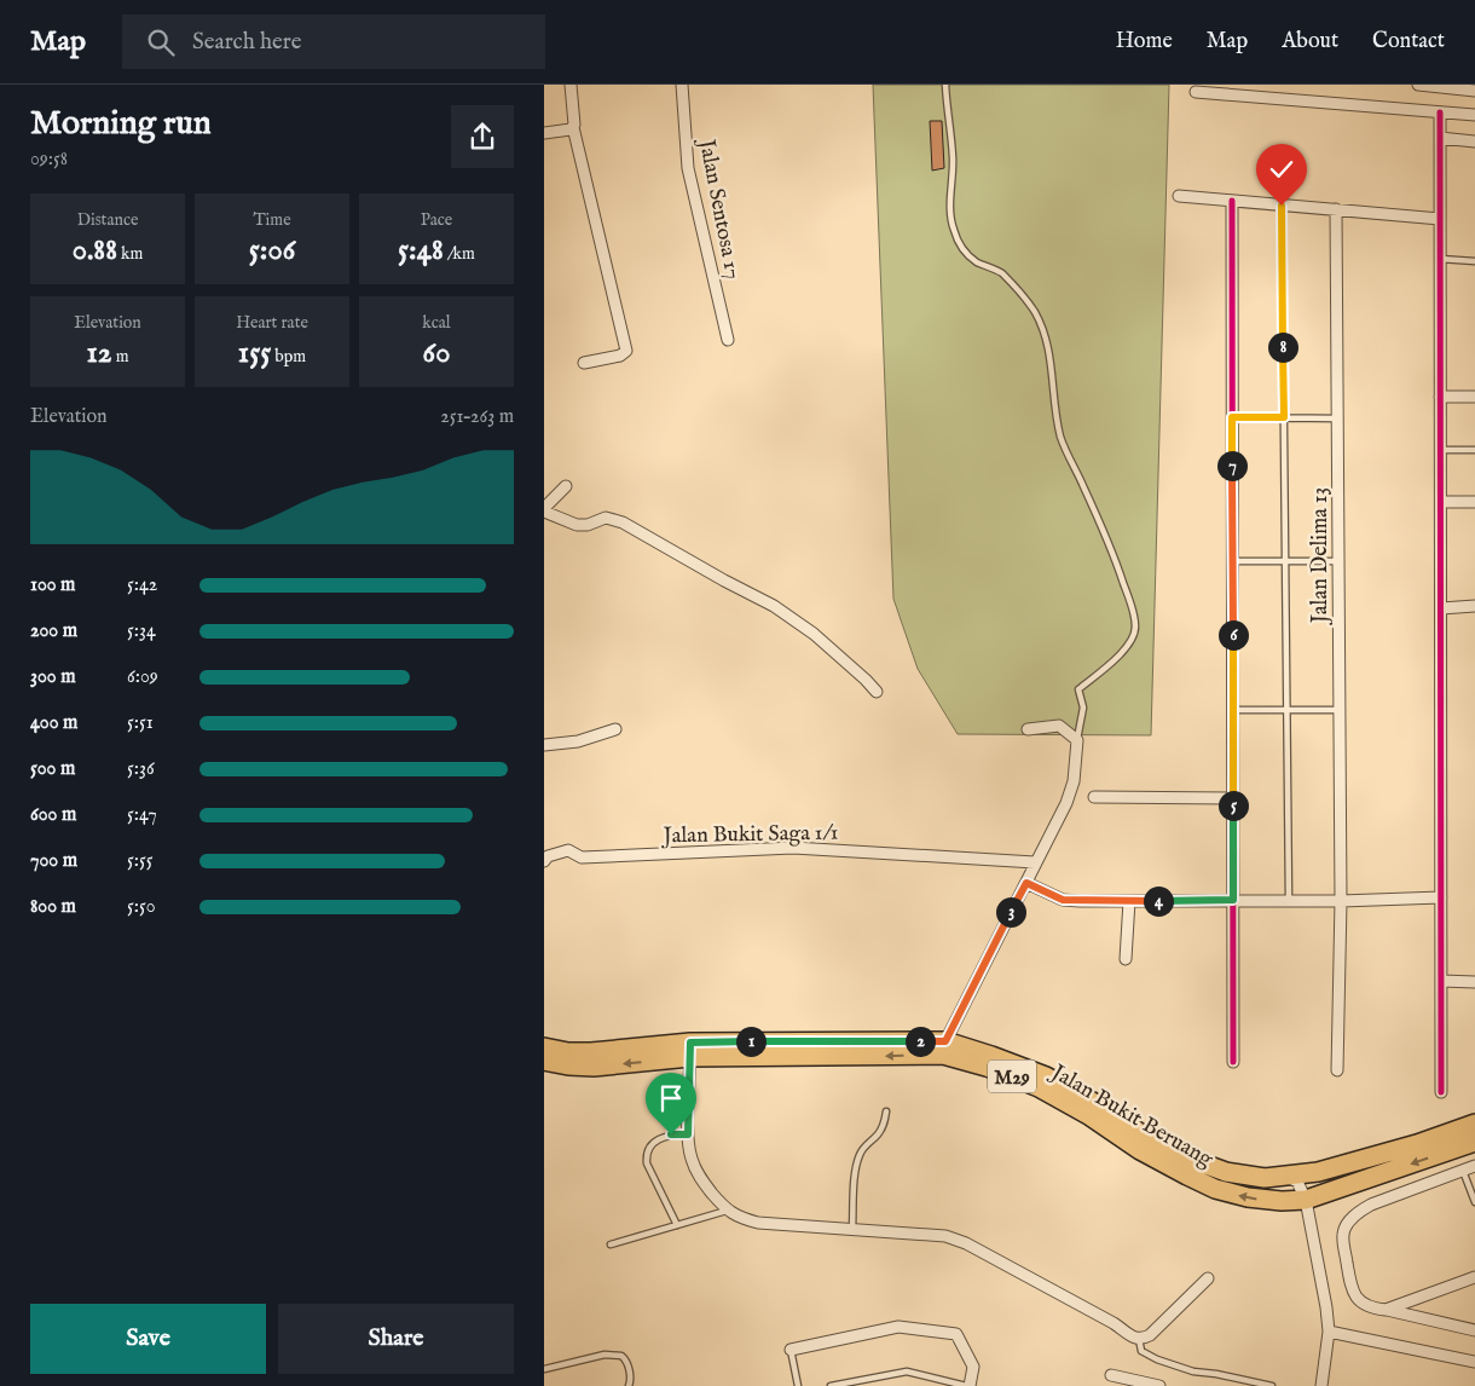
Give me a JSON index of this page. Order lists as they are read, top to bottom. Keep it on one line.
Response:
{"streets":{"main road":["M29","Jalan Bukit Beruang"],"street":["Jalan Sentosa 17","Jalan Delima 13","Jalan Bukit Saga 1/1"]},"page":{"header":"Map","search":"Search here","nav":["Home","Map","About","Contact"],"heading":["Morning run","09:58"],"stats":[["Distance","0.88 km"],["Time","5:06"],["Pace","5:48 /km"],["Elevation","12 m"],["Heart rate","155 bpm"],["kcal","60"]],"pins":["8","7","6","5","4","3","1","2"],"chart":["Elevation","251–263 m"],"list":[{"name":"100 m","note":"5:42"},{"name":"200 m","note":"5:34"},{"name":"300 m","note":"6:09"},{"name":"400 m","note":"5:51"},{"name":"500 m","note":"5:36"},{"name":"600 m","note":"5:47"},{"name":"700 m","note":"5:55"},{"name":"800 m","note":"5:50"}],"buttons":["Save","Share"]}}
